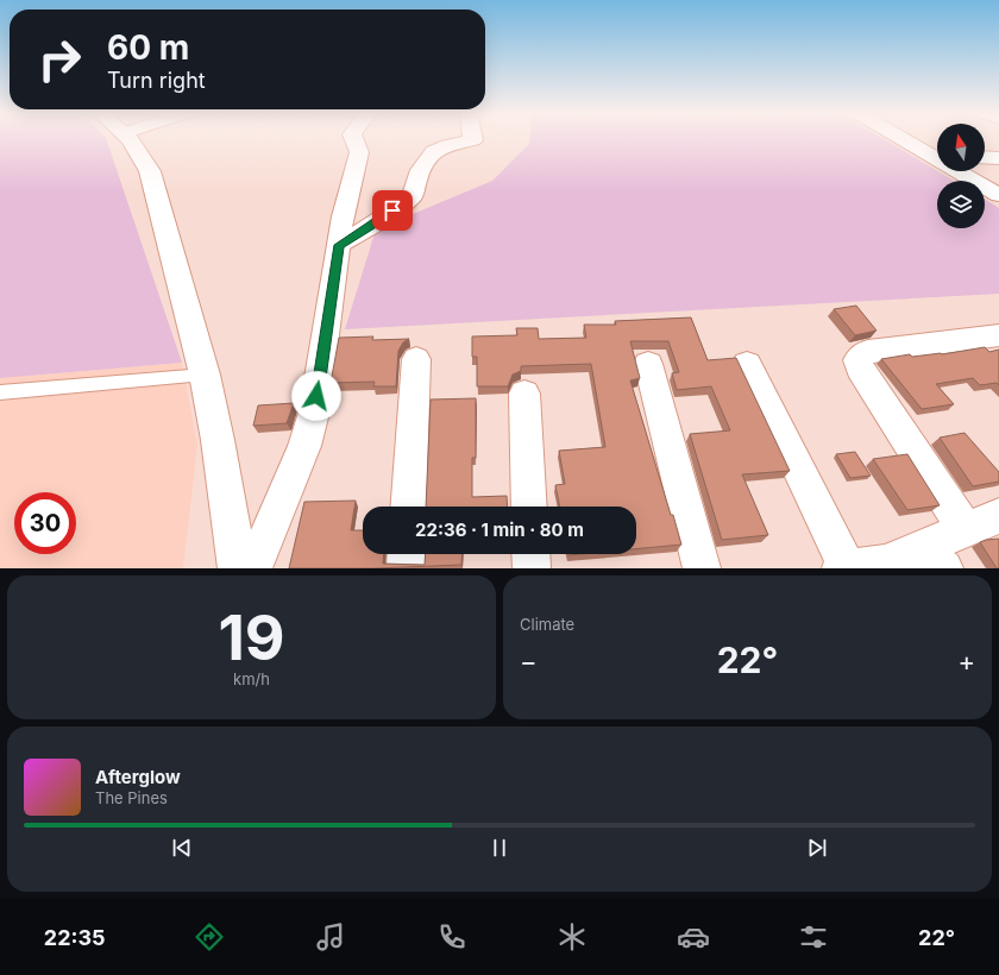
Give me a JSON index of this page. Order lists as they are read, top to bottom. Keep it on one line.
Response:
{"north":"top","page":{"turn":["60 m","Turn right"],"limit":"30","trip":"22:36 · 1 min · 80 m","tile":[["19","km/h"],"Climate"],"heat":["−","22°","+"],"song":["Afterglow","The Pines"],"tabs":["22:35","22°"]}}
